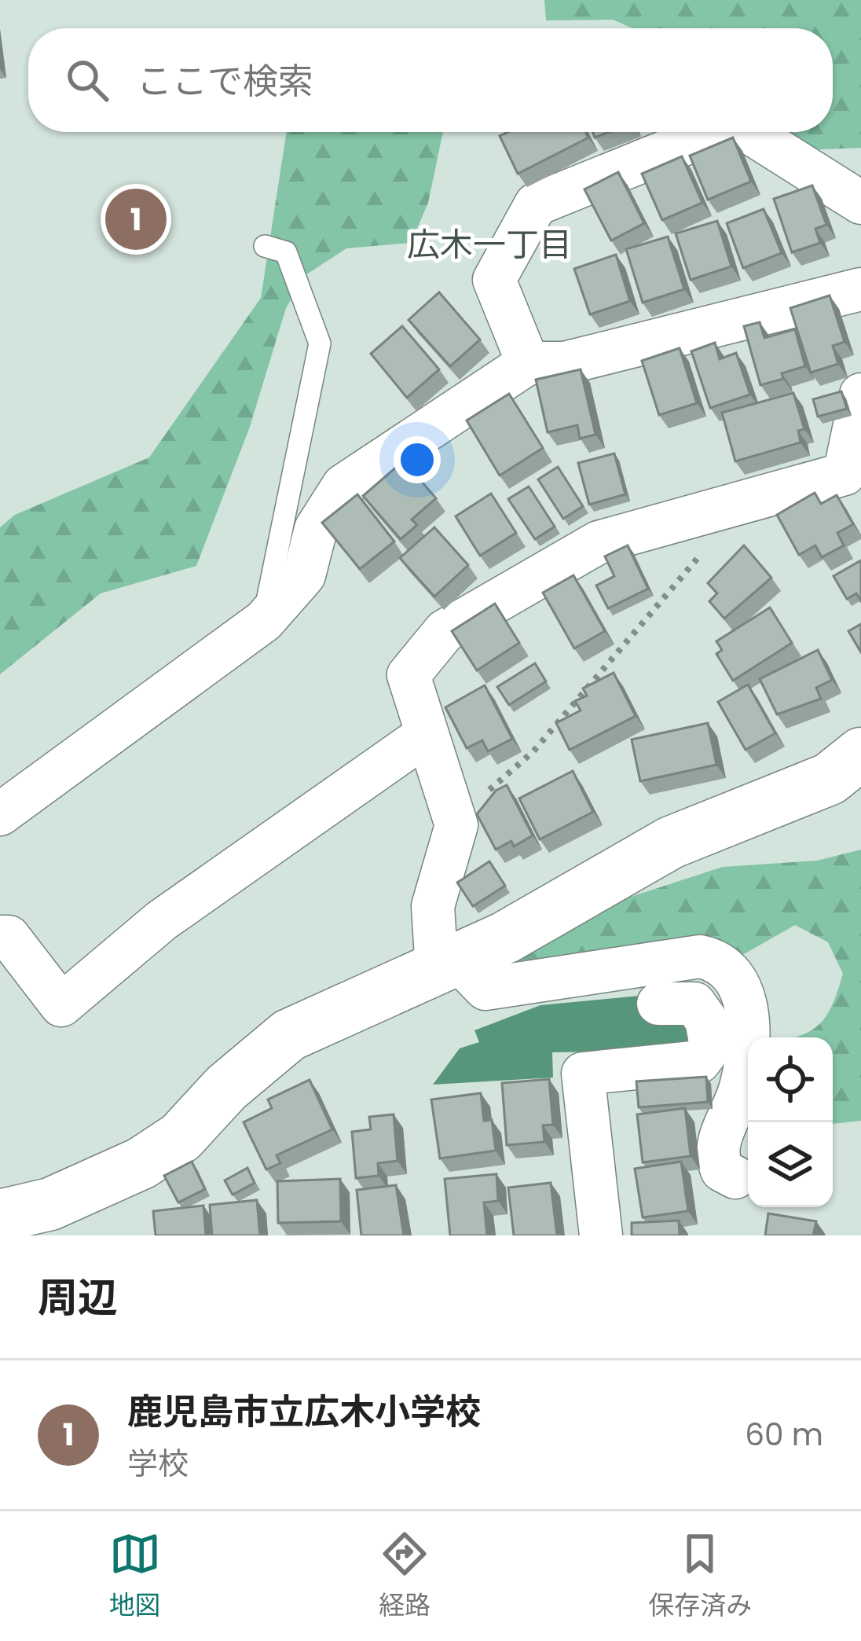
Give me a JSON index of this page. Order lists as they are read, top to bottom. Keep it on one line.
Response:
{"districts":["広木一丁目"],"page":{"search":"ここで検索","pins":"1","heading":"周辺","list":[{"mark":"1","name":"鹿児島市立広木小学校","note":"学校","value":"60 m"}],"nav":["地図","経路","保存済み"]}}
